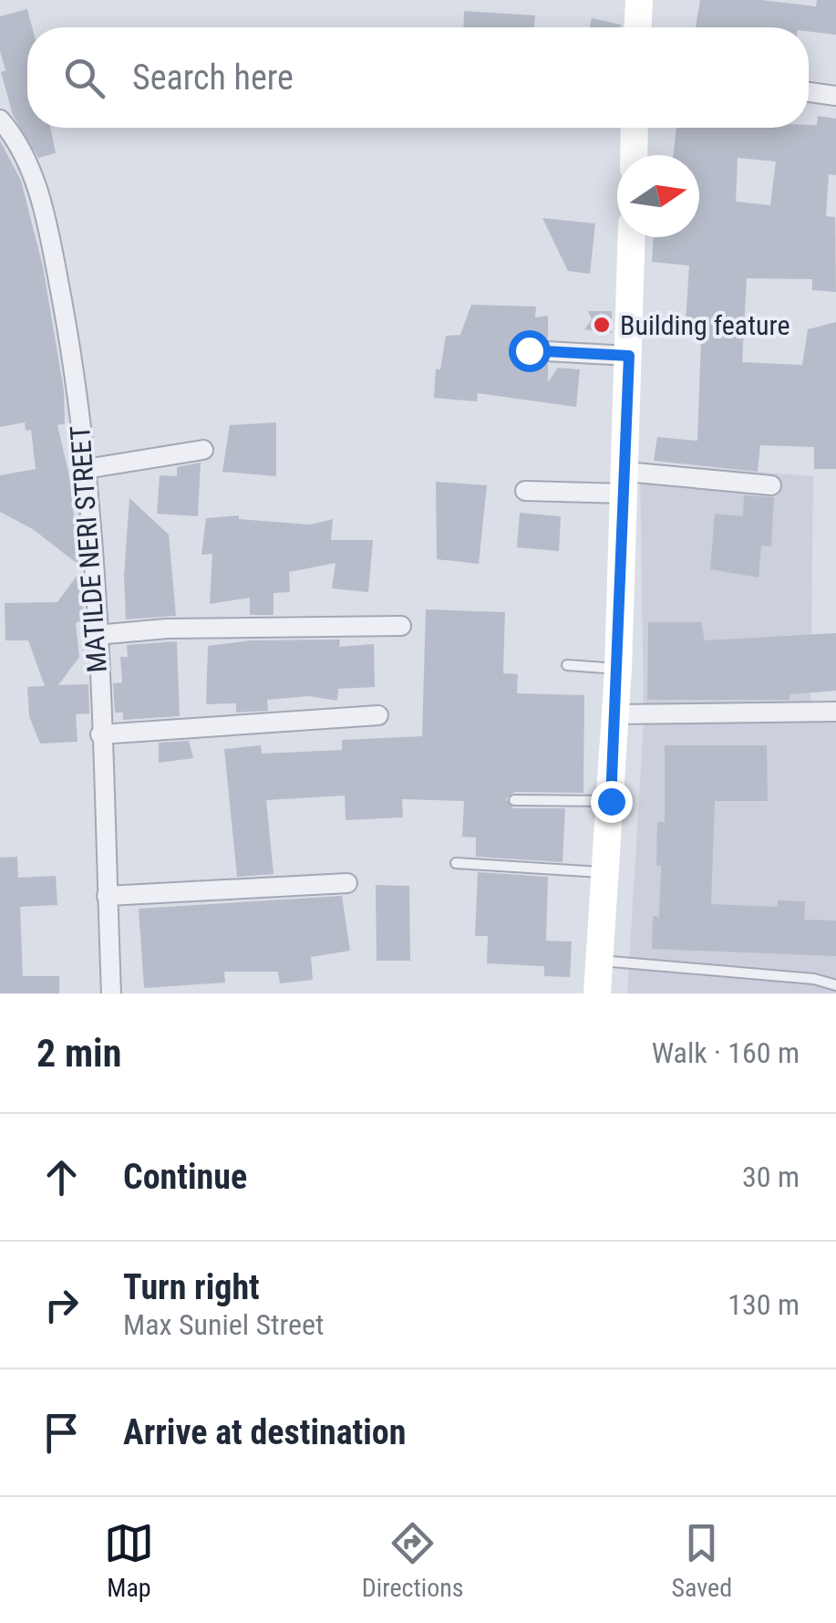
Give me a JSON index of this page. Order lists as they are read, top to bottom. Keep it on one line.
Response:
{"streets":{"street":["MATILDE NERI STREET"]},"places":["Building feature"],"north":"right","page":{"search":"Search here","heading":["2 min","Walk · 160 m"],"list":[["Continue","30 m"],["Turn right","Max Suniel Street","130 m"],"Arrive at destination"],"nav":["Map","Directions","Saved"]}}
